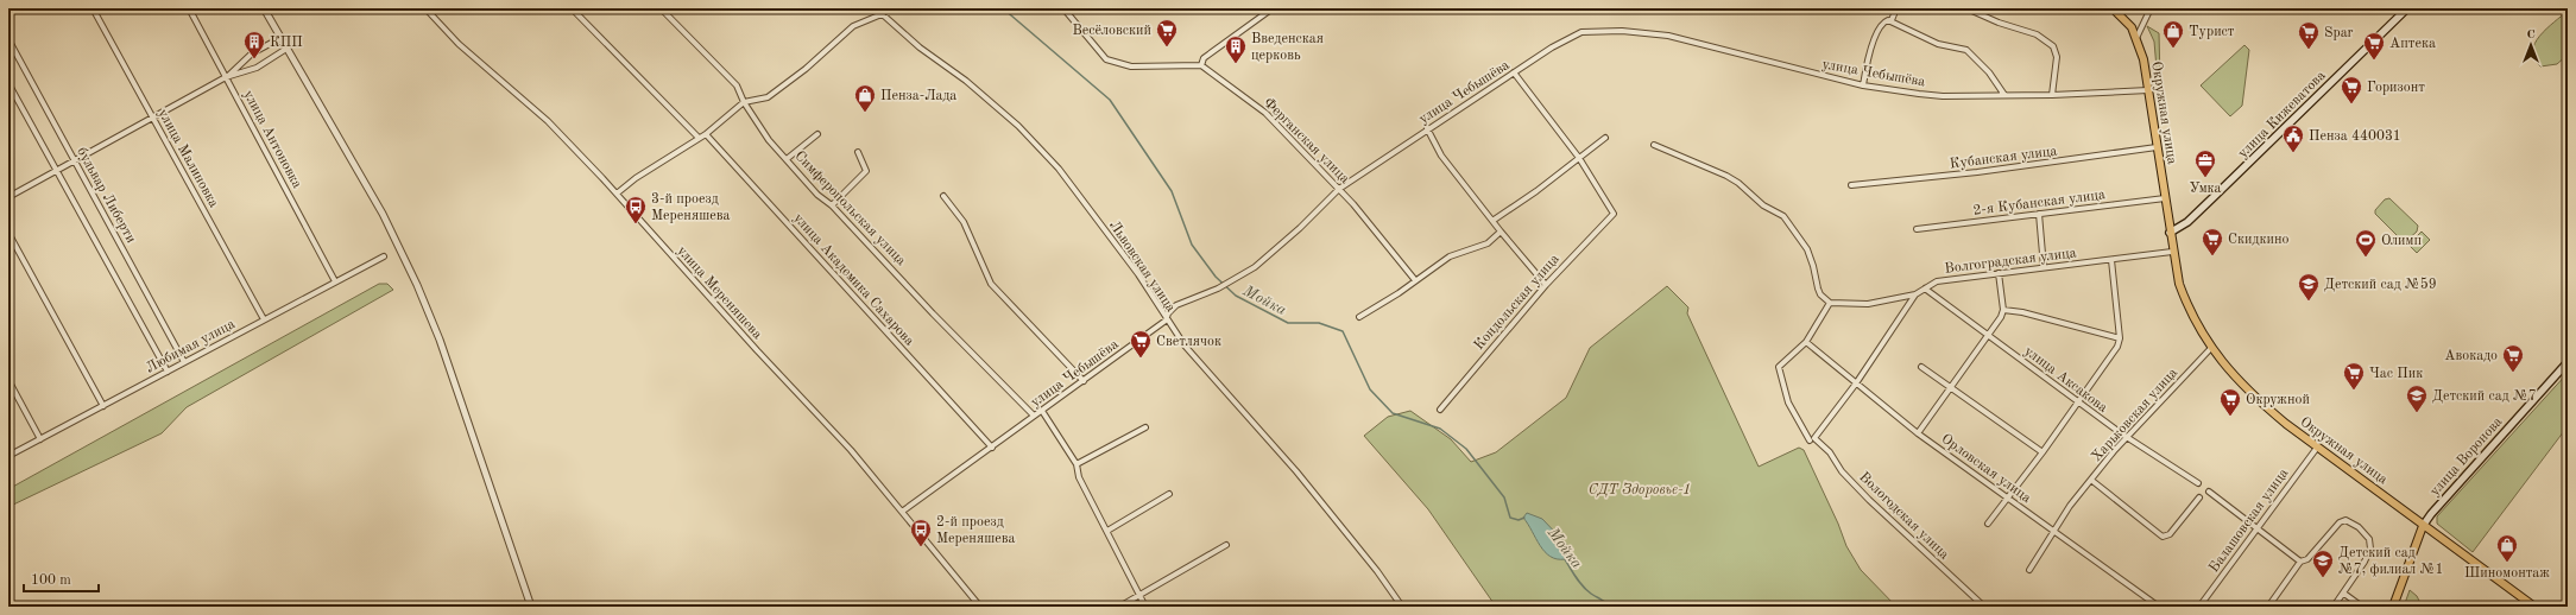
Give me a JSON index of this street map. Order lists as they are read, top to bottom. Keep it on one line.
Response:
{"streets":{"main road":["Окружная улица","улица Кижеватова","улица Воронова"],"street":["улица Чебышёва","улица Антоновка","Ферганская улица","Кубанская улица","улица Малиновка","бульвар Либерти","2-я Кубанская улица","Симферопольская улица","Волгоградская улица","Львовская улица","улица Академика Сахарова","улица Мереняшева","Кондольская улица","Любимая улица","улица Аксакова","Харьковская улица","Орловская улица","Вологодская улица","Балашовская улица"]},"crossings":[["улица Чебышёва","Окружная улица"],["улица Чебышёва","Ферганская улица"],["улица Чебышёва","Симферопольская улица"],["улица Чебышёва","Львовская улица"],["улица Чебышёва","улица Академика Сахарова"],["улица Чебышёва","улица Мереняшева"],["Окружная улица","улица Кижеватова"],["Окружная улица","Кубанская улица"],["Окружная улица","2-я Кубанская улица"],["Окружная улица","Волгоградская улица"],["Окружная улица","Харьковская улица"],["Окружная улица","улица Воронова"],["Окружная улица","Балашовская улица"],["улица Антоновка","Любимая улица"],["улица Малиновка","Любимая улица"],["бульвар Либерти","Любимая улица"],["Волгоградская улица","улица Аксакова"],["Волгоградская улица","Орловская улица"],["Волгоградская улица","Вологодская улица"],["улица Аксакова","Харьковская улица"],["Харьковская улица","Орловская улица"],["Орловская улица","Вологодская улица"]],"water":["Мойка"],"parks":["СДТ Здоровье-1"],"places":{"supermarket":["Весёловский","Spar","Аптека","Горизонт","Скидкино","Светлячок","Авокадо","Час Пик","Окружной"],"shop":["Турист","Пенза-Лада","Шиномонтаж"],"building":["КПП","Введенская церковь"],"public building":["Пенза 440031"],"office":["Умка"],"bus stop":["3-й проезд Мереняшева","2-й проезд Мереняшева"],"sports":["Олимп"],"school or university":["Детский сад №59","Детский сад №7","Детский сад №7, филиал №1"]},"scale_bar":"100 m","north":"top"}
